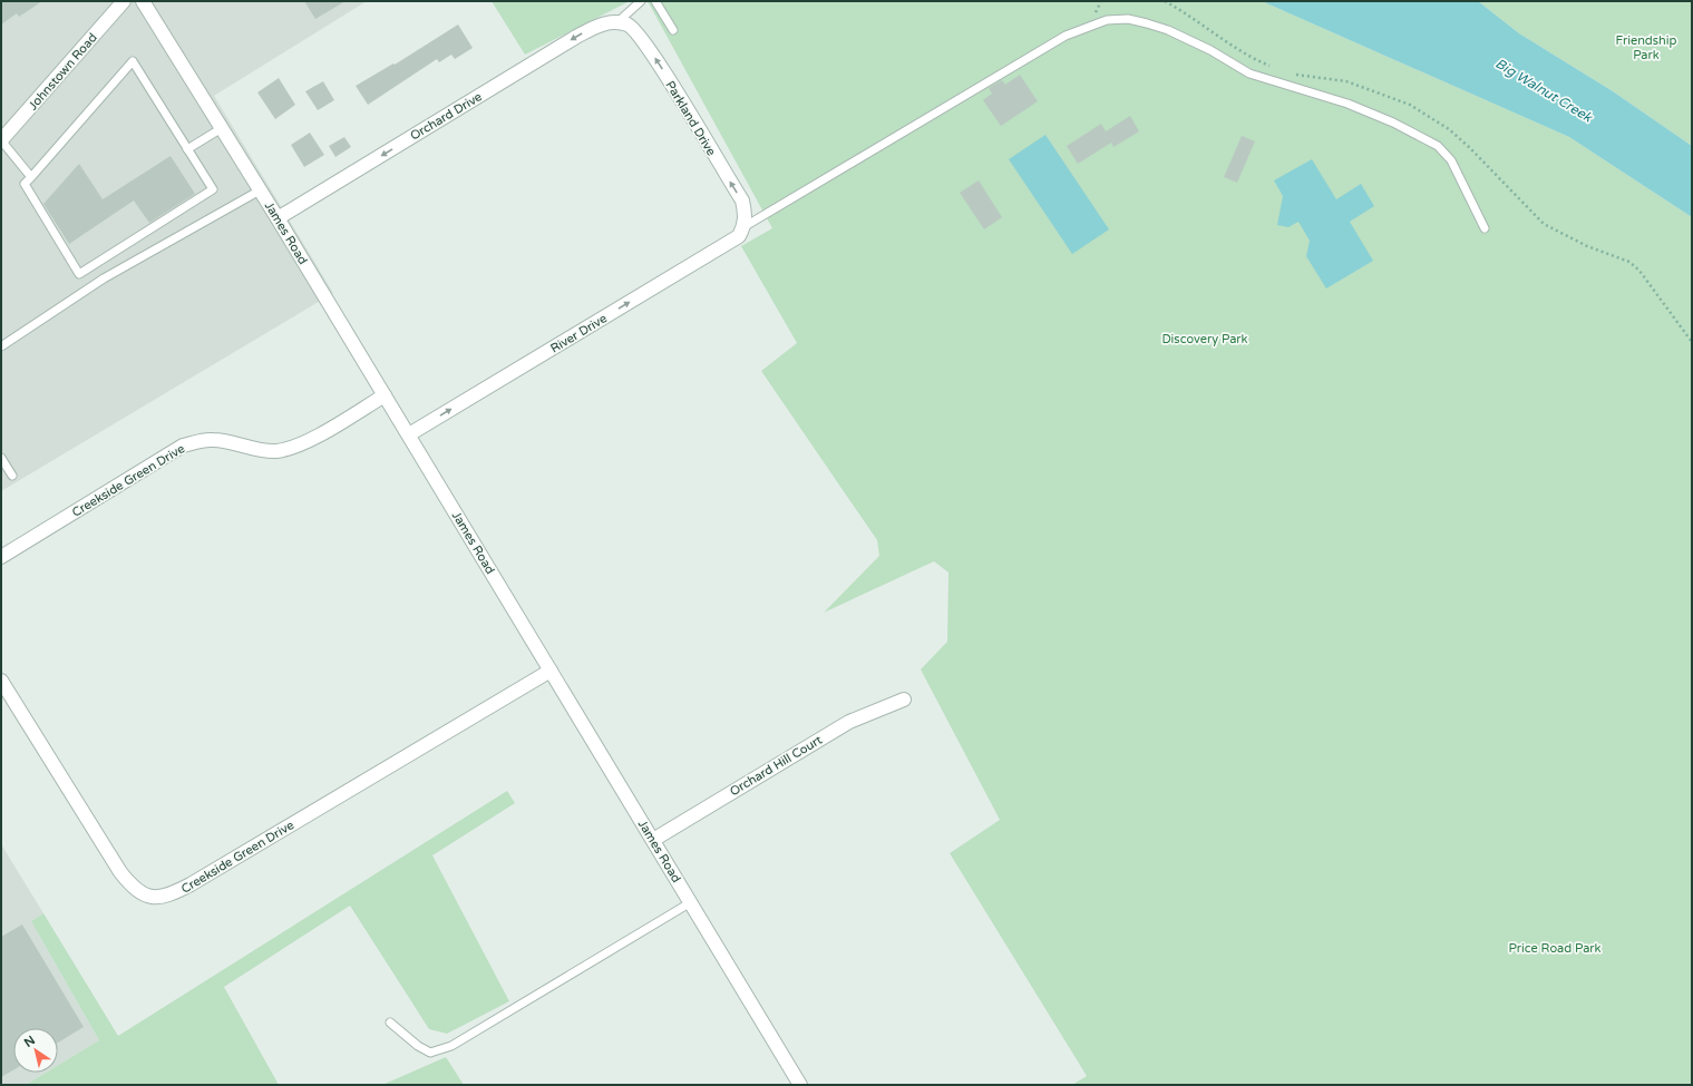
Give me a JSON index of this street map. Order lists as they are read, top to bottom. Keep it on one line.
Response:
{"streets":{"street":["Johnstown Road","Orchard Drive","Parkland Drive","James Road","River Drive","Creekside Green Drive","Orchard Hill Court"]},"crossings":[["Orchard Drive","Parkland Drive"],["Orchard Drive","James Road"],["Parkland Drive","River Drive"],["James Road","River Drive"],["James Road","Creekside Green Drive"],["James Road","Orchard Hill Court"]],"one_way":["Orchard Drive","Parkland Drive","River Drive"],"water":["Big Walnut Creek"],"parks":["Friendship Park","Discovery Park","Price Road Park"],"north":"top left"}
